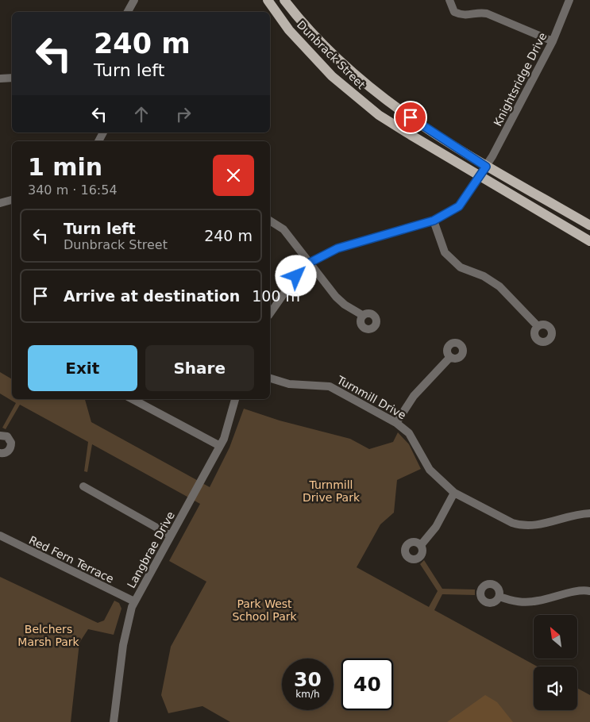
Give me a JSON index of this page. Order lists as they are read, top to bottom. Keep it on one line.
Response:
{"streets":{"main road":["Dunbrack Street"],"street":["Knightsridge Drive","Turnmill Drive","Langbrae Drive","Red Fern Terrace"]},"crossings":[["Dunbrack Street","Knightsridge Drive"],["Langbrae Drive","Red Fern Terrace"]],"parks":["Turnmill Drive Park","Park West School Park","Belchers Marsh Park"],"north":"top left","page":{"turn":["240 m","Turn left"],"heading":["1 min","340 m · 16:54"],"list":[{"name":"Turn left","note":"Dunbrack Street","value":"240 m"},{"name":"Arrive at destination","value":"100 m"}],"buttons":["Exit","Share"],"speed":"30 km/h","limit":"40"}}
